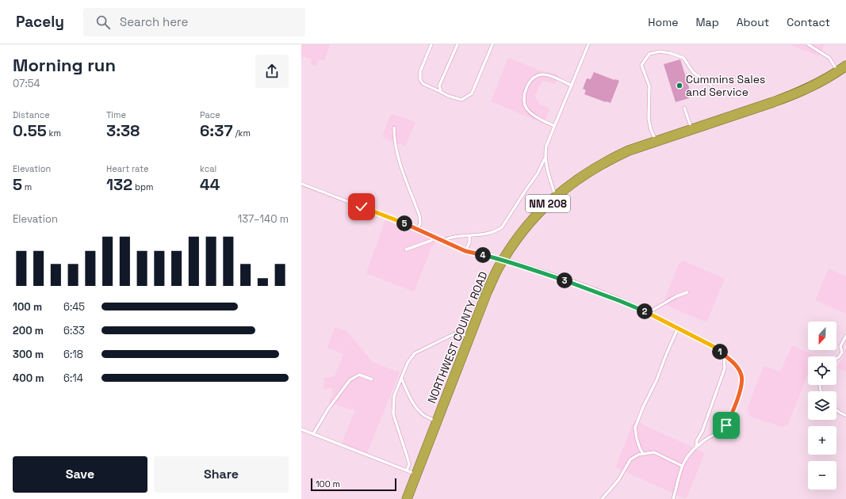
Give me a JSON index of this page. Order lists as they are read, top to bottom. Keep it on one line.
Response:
{"streets":{"highway":["NM 208","NORTHWEST COUNTY ROAD"]},"places":["Cummins Sales and Service"],"scale_bar":"100 m","north":"bottom","page":{"header":"Pacely","search":"Search here","nav":["Home","Map","About","Contact"],"heading":["Morning run","07:54"],"stats":[["Distance","0.55 km"],["Time","3:38"],["Pace","6:37 /km"],["Elevation","5 m"],["Heart rate","132 bpm"],["kcal","44"]],"chart":["Elevation","137–140 m"],"pins":["5","4","3","2","1"],"list":[{"name":"100 m","note":"6:45"},{"name":"200 m","note":"6:33"},{"name":"300 m","note":"6:18"},{"name":"400 m","note":"6:14"}],"map_buttons":["+","−"],"buttons":["Save","Share"],"scale":"100 m"}}
